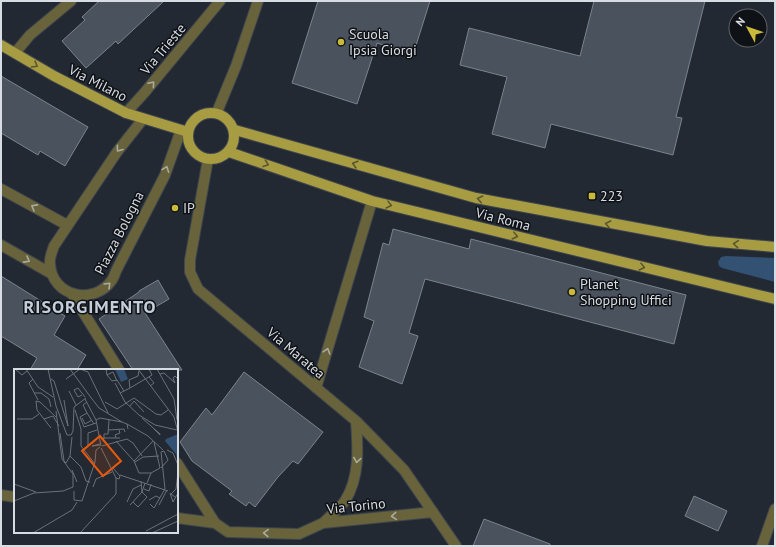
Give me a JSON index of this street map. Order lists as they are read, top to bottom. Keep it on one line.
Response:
{"streets":{"main road":["Via Milano","Via Roma"],"street":["Via Trieste","Piazza Bologna","Via Maratea","Via Torino"]},"crossings":[["Via Trieste","Via Milano"],["Via Milano","Via Roma"],["Via Milano","Piazza Bologna"],["Via Milano","Via Maratea"],["Via Roma","Piazza Bologna"],["Via Roma","Via Maratea"],["Piazza Bologna","Via Maratea"],["Via Maratea","Via Torino"]],"one_way":["Via Milano","Via Torino"],"districts":["RISORGIMENTO"],"places":{"other":["Scuola Ipsia Giorgi","IP","Planet Shopping Uffici"],"transit":["223"]},"north":"top left"}
